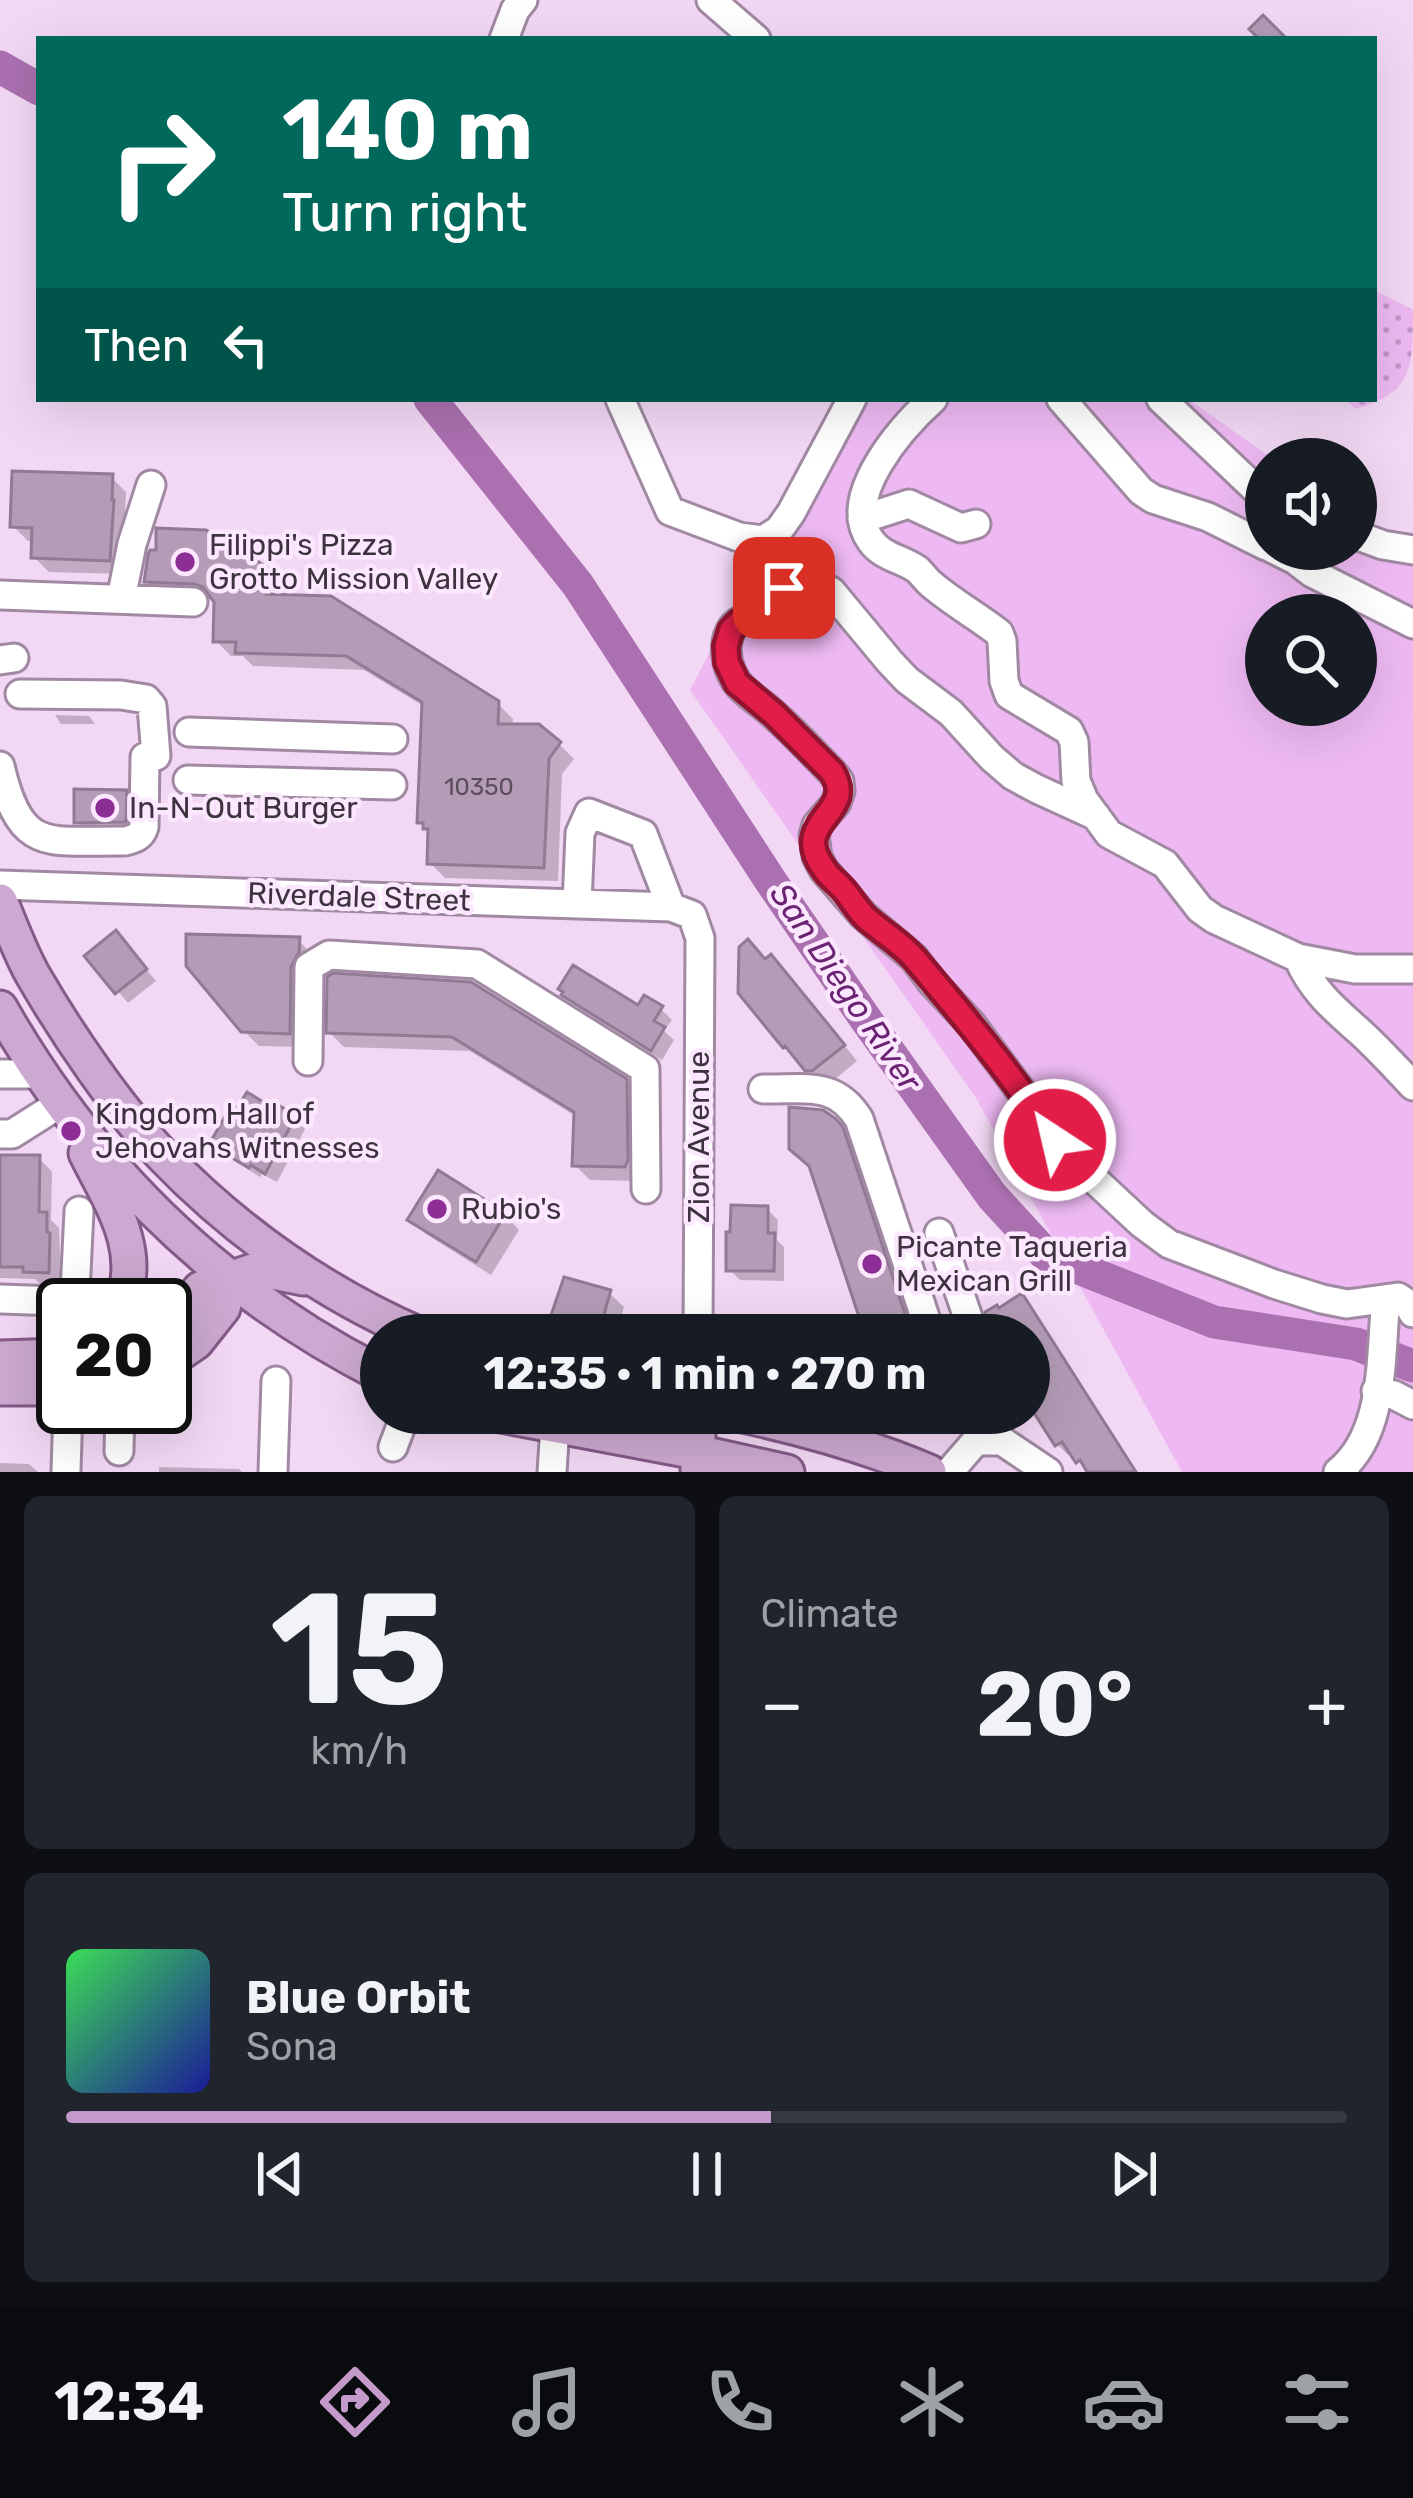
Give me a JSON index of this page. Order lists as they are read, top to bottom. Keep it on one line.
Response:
{"streets":{"street":["Riverdale Street","Zion Avenue"]},"crossings":[["Riverdale Street","Zion Avenue"]],"water":["San Diego River"],"places":["Filippi's Pizza Grotto Mission Valley","In-N-Out Burger","Kingdom Hall of Jehovahs Witnesses","Rubio's","Picante Taqueria Mexican Grill"],"house_numbers":["10350"],"page":{"turn":["140 m","Turn right"],"then":"Then","limit":"20","trip":"12:35 · 1 min · 270 m","tile":[["15","km/h"],"Climate"],"heat":["−","20°","+"],"song":["Blue Orbit","Sona"],"tabs":"12:34"}}
